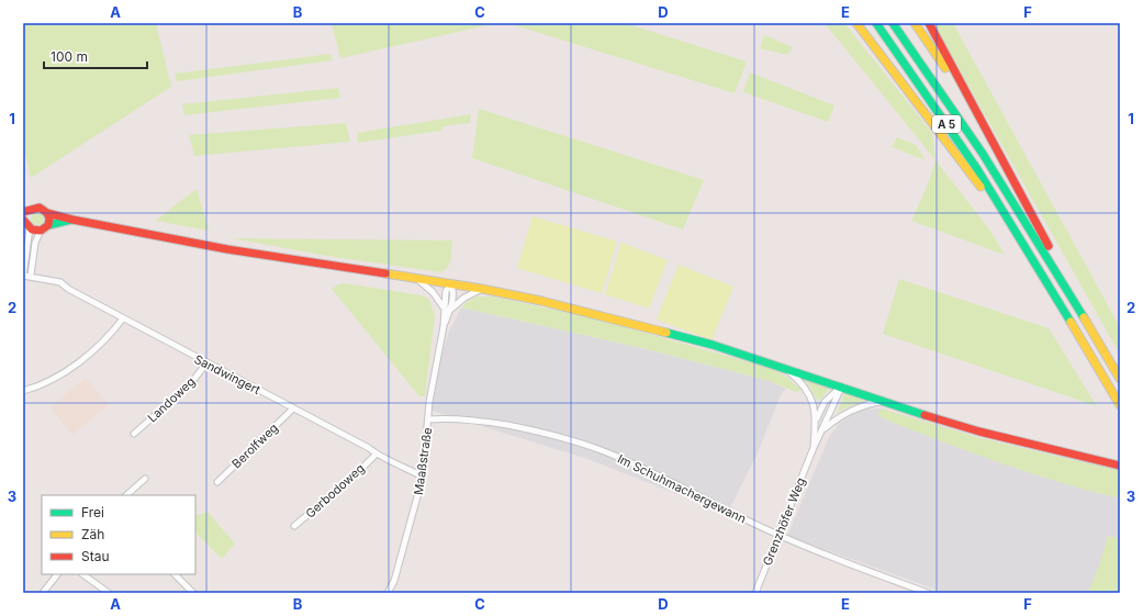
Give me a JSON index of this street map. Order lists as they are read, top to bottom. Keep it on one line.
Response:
{"streets":{"main road":["A 5"],"street":["Sandwingert","Landoweg","Berolfweg","Maaßstraße","Im Schuhmachergewann","Gerbodoweg","Grenzhöfer Weg"]},"crossings":[["Sandwingert","Landoweg"],["Sandwingert","Berolfweg"],["Sandwingert","Maaßstraße"],["Sandwingert","Gerbodoweg"],["Maaßstraße","Im Schuhmachergewann"],["Im Schuhmachergewann","Grenzhöfer Weg"]],"legend":["Frei","Zäh","Stau"],"scale_bar":"100 m","grid":{"columns":["A","B","C","D","E","F"],"rows":["1","2","3"]}}
